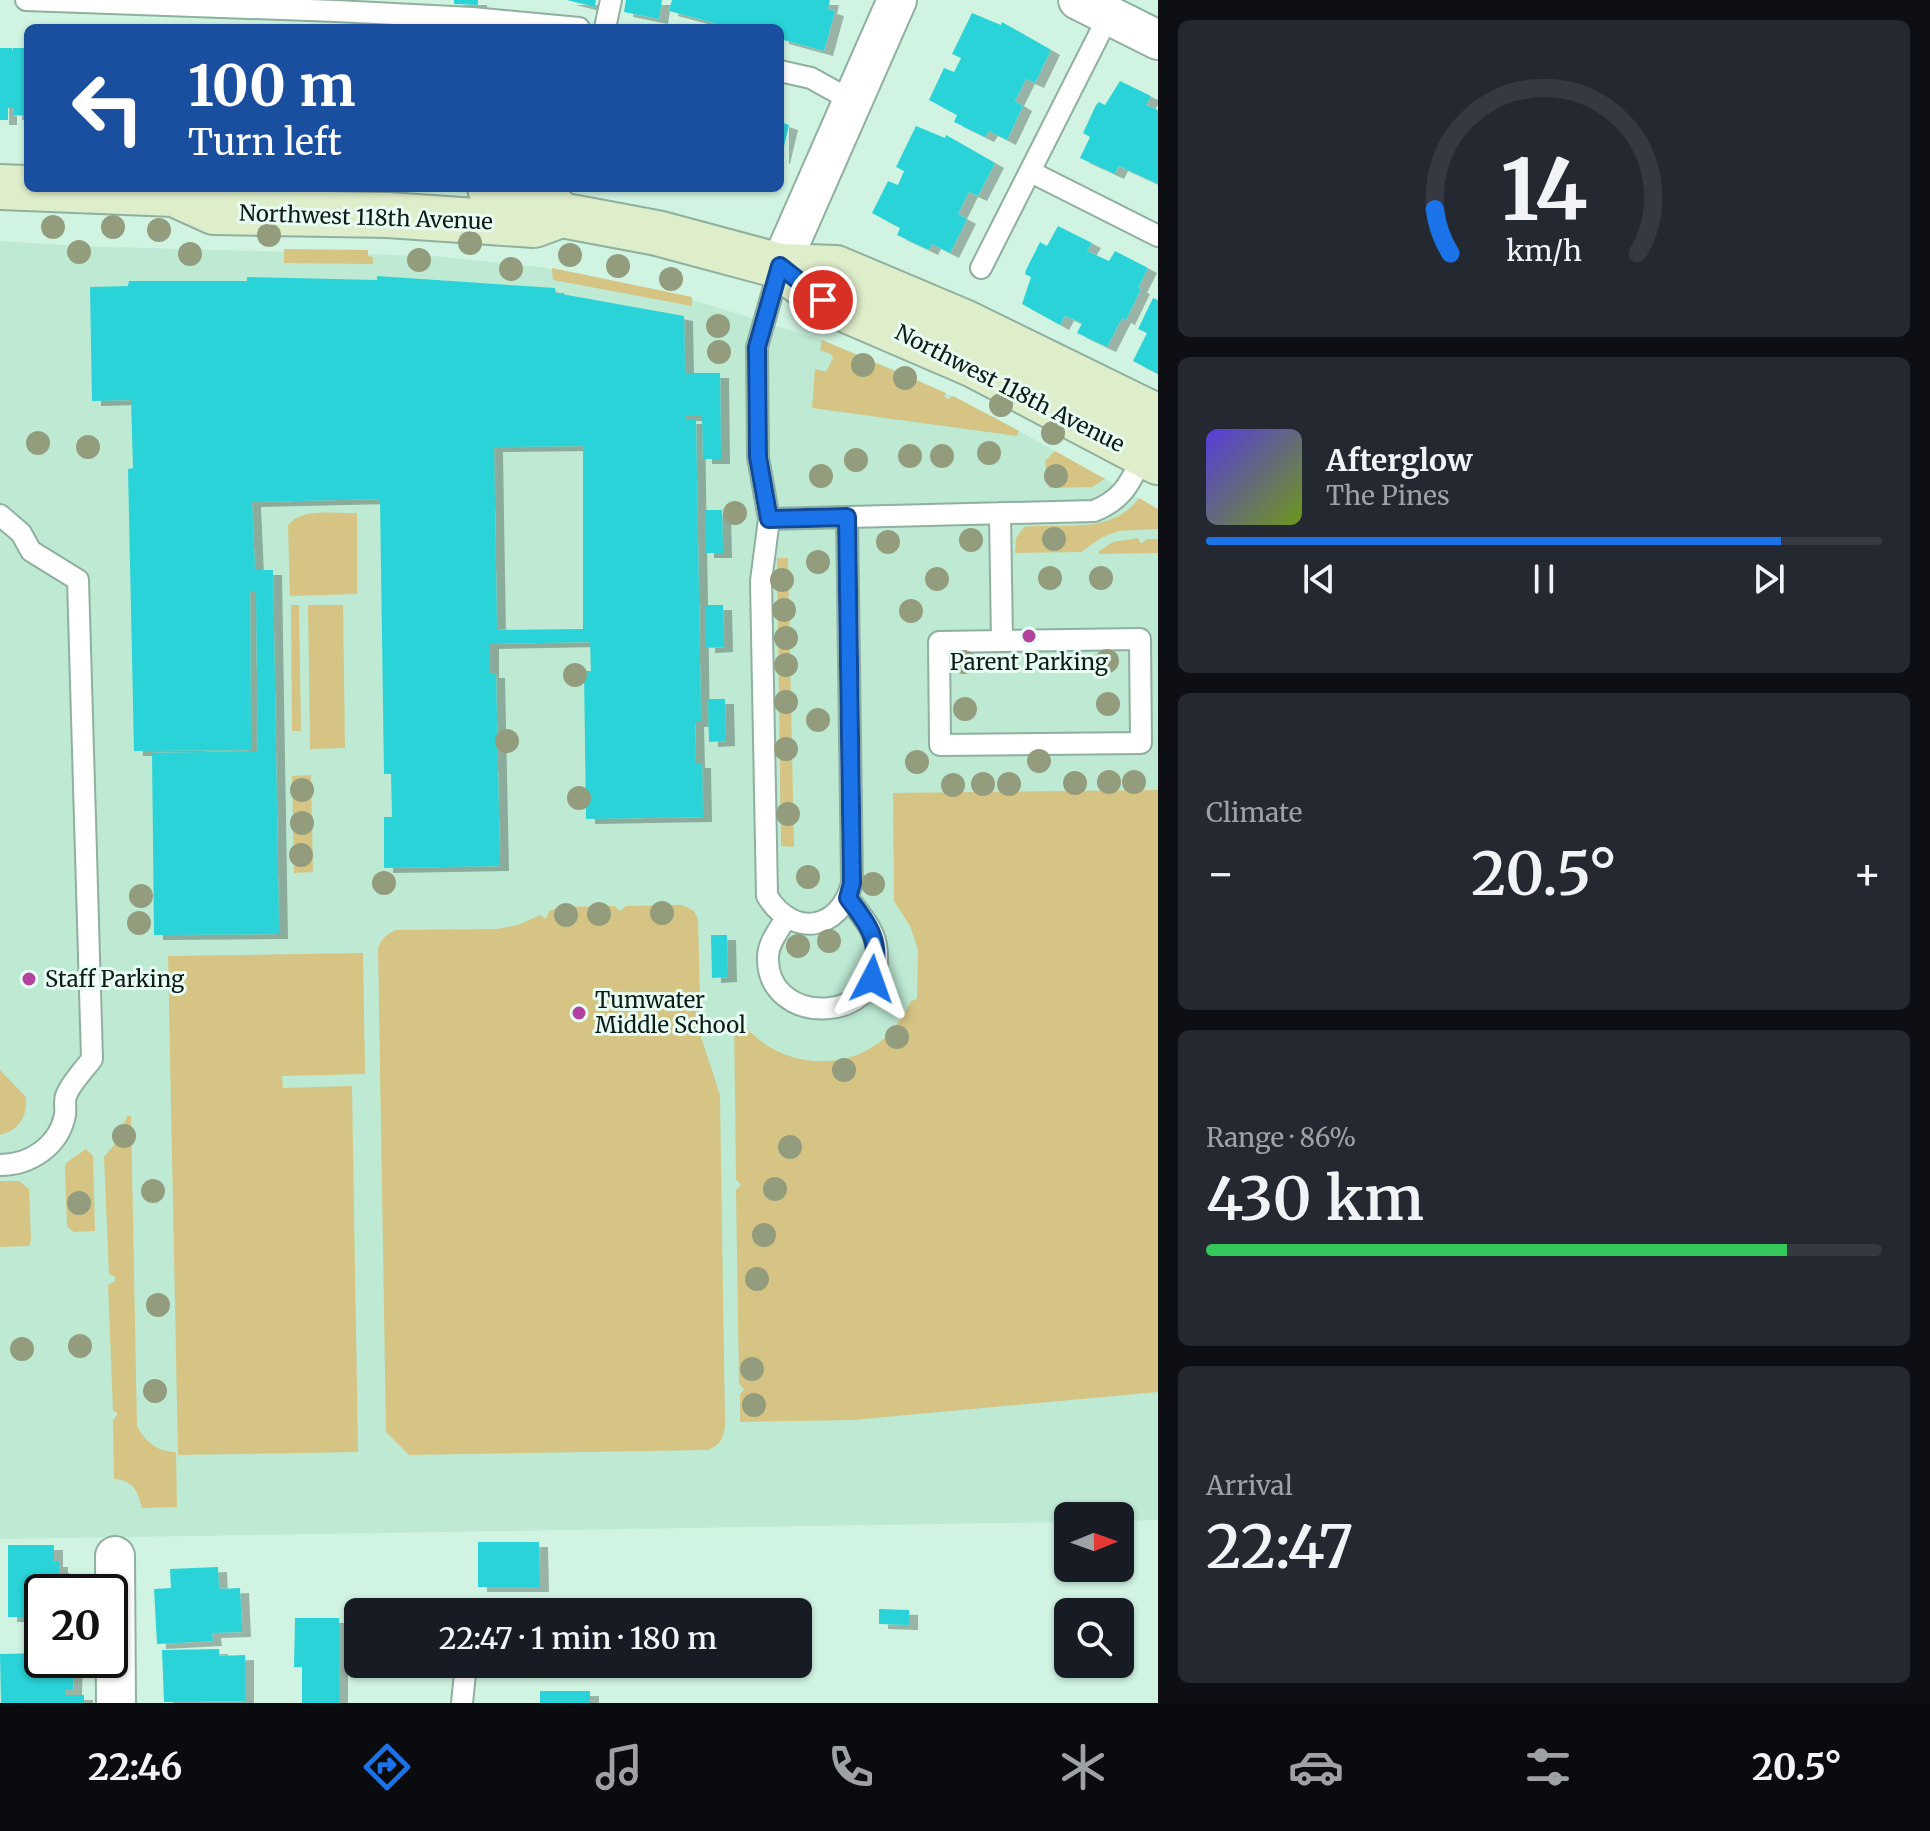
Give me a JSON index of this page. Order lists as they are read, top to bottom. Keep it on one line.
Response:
{"streets":{"street":["Northwest 118th Avenue"]},"places":["Parent Parking","Staff Parking","Tumwater Middle School"],"north":"right","page":{"turn":["100 m","Turn left"],"song":["Afterglow","The Pines"],"tile":["Climate",["Range · 86%","430 km"],["Arrival","22:47"]],"heat":["−","20.5°","+"],"limit":"20","trip":"22:47 · 1 min · 180 m","tabs":["22:46","20.5°"],"gauge":["14","km/h"]}}
